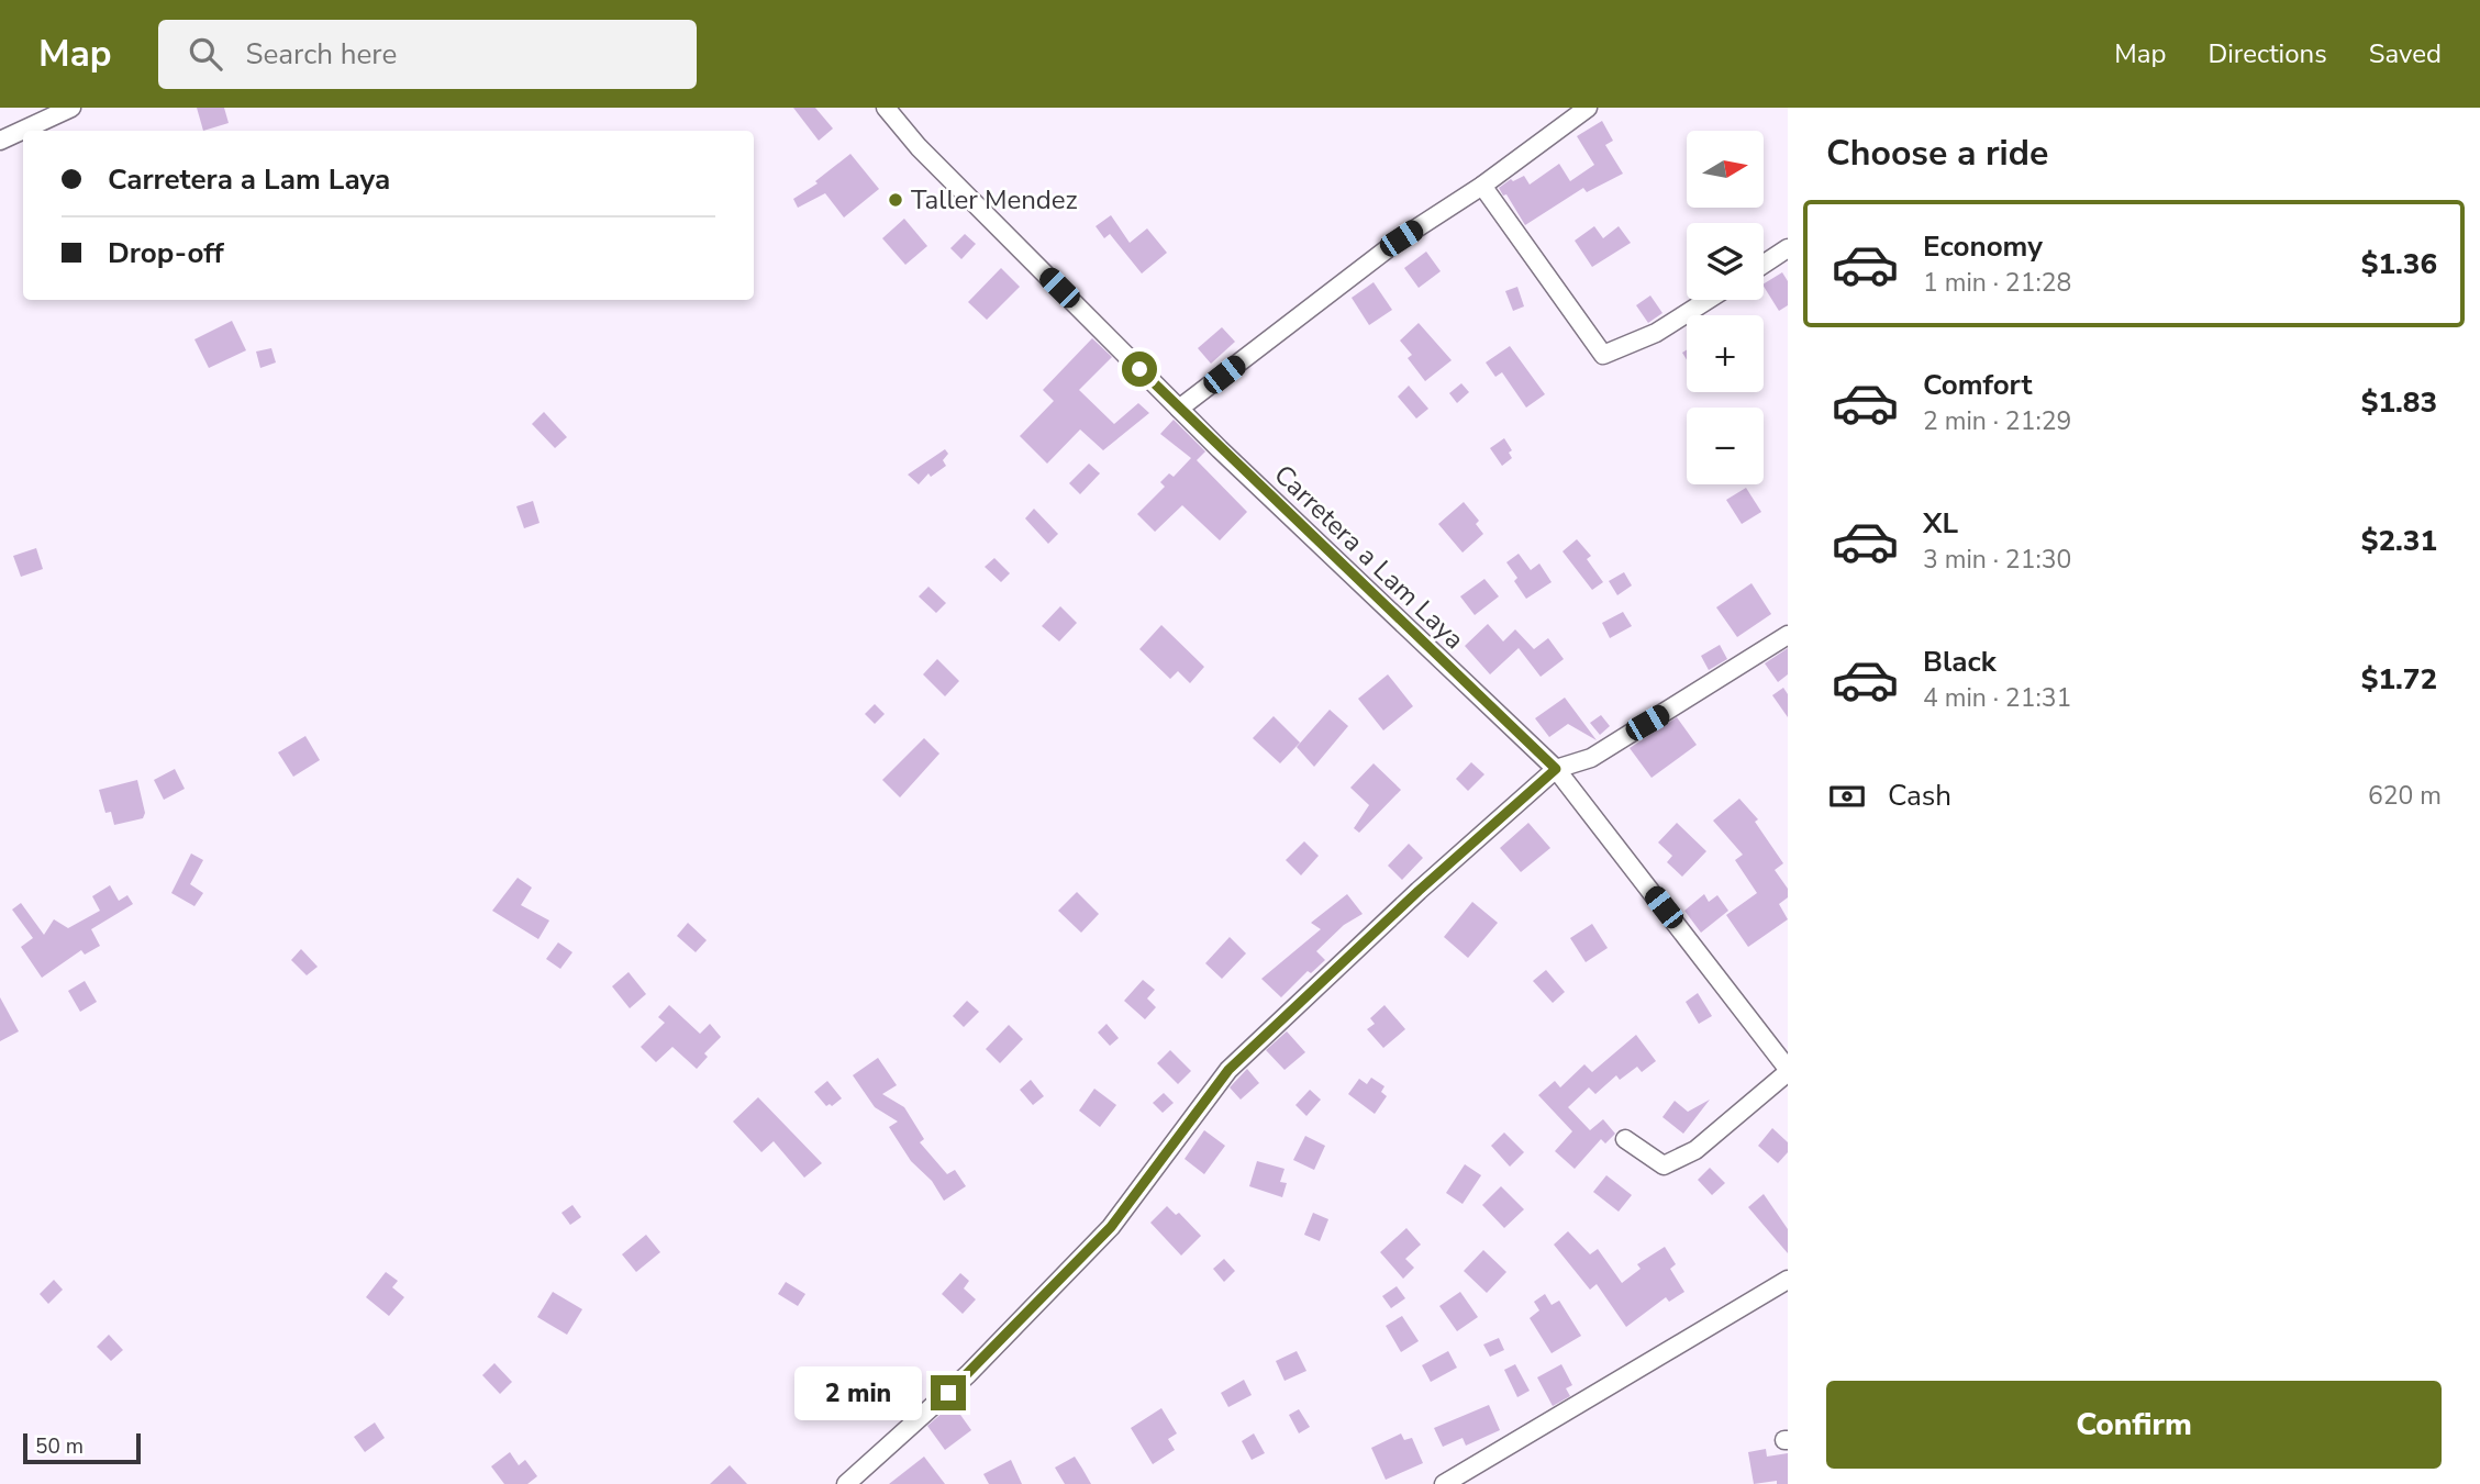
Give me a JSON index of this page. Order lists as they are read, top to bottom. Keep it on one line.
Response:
{"streets":{"street":["Carretera a Lam Laya"]},"places":["Taller Mendez"],"scale_bar":"50 m","north":"right","page":{"header":"Map","search":"Search here","nav":["Map","Directions","Saved"],"heading":"Choose a ride","map_buttons":["+","−"],"banner":["Carretera a Lam Laya","Drop-off"],"list":[{"name":"Economy","note":"1 min · 21:28","value":"$1.36"},{"name":"Comfort","note":"2 min · 21:29","value":"$1.83"},{"name":"XL","note":"3 min · 21:30","value":"$2.31"},{"name":"Black","note":"4 min · 21:31","value":"$1.72"}],"pay":["Cash","620 m"],"buttons":"Confirm","bubble":"2 min","scale":"50 m"}}
